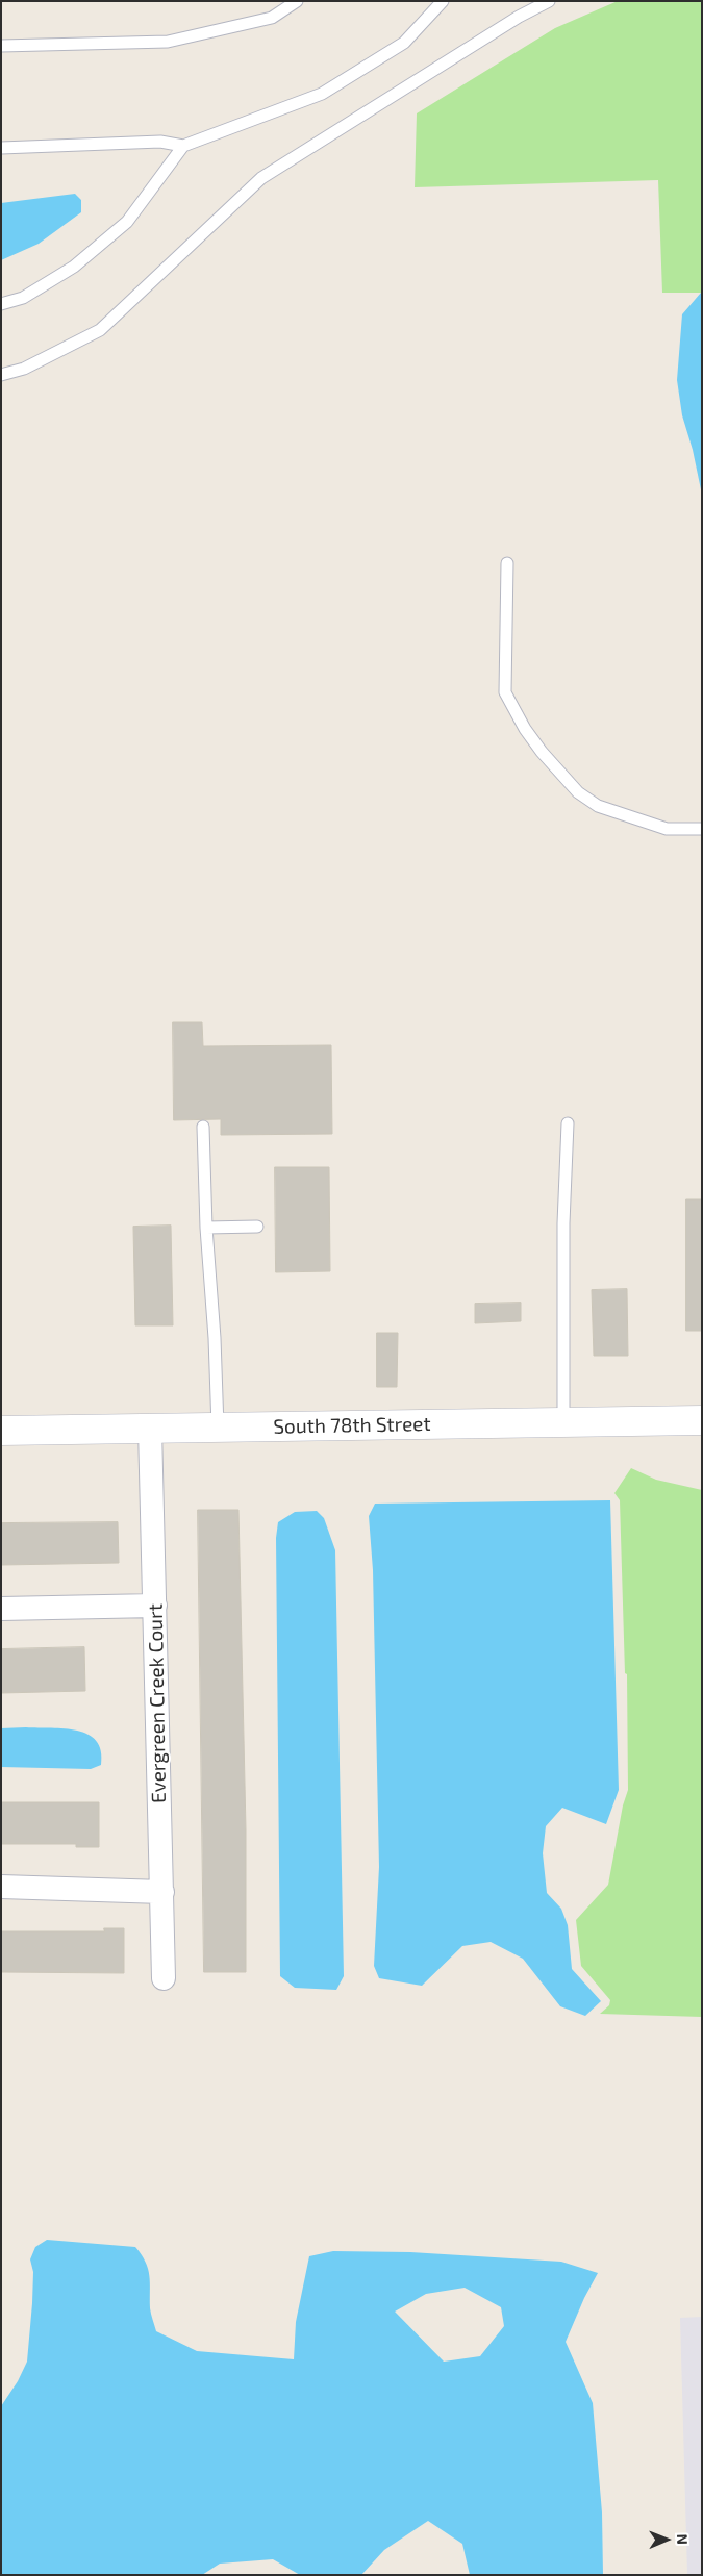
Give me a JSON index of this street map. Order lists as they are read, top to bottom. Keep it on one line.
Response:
{"streets":{"street":["South 78th Street","Evergreen Creek Court"]},"crossings":[["South 78th Street","Evergreen Creek Court"]],"north":"right"}
